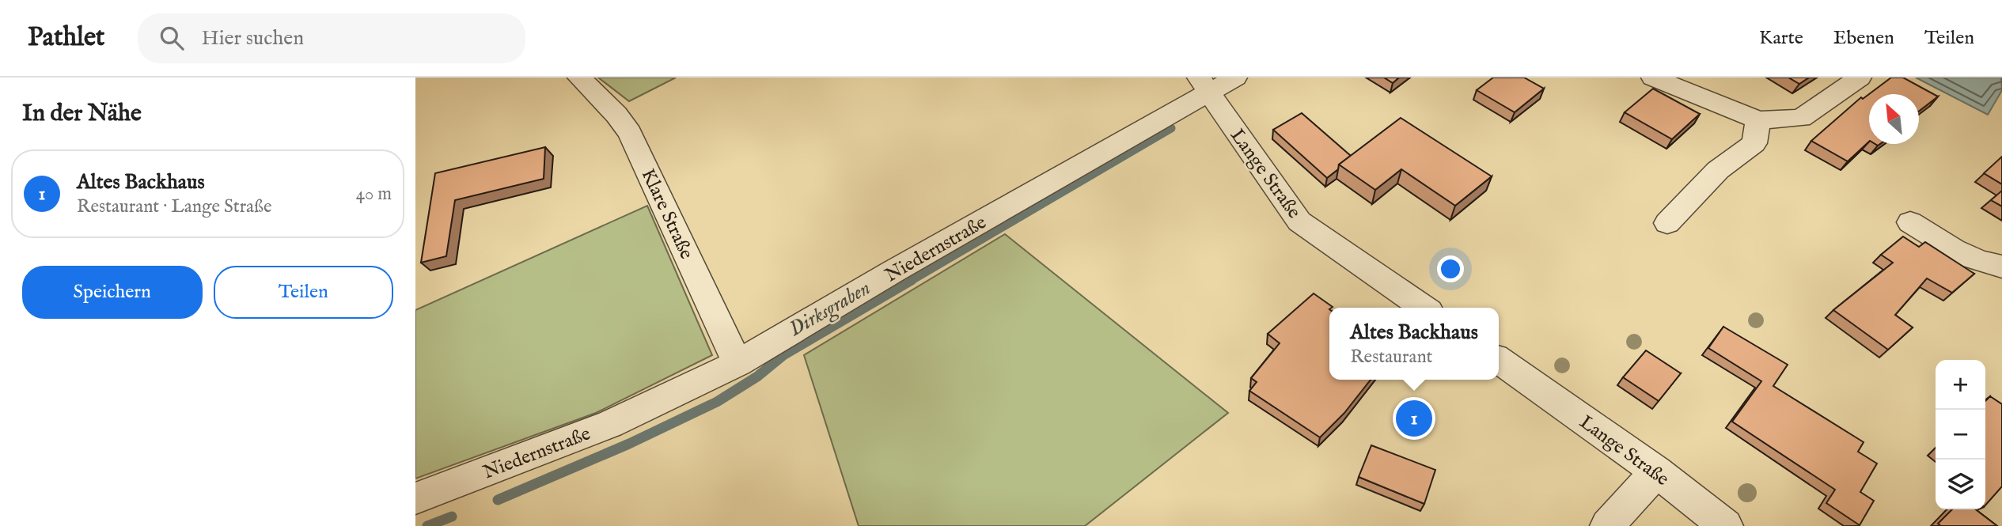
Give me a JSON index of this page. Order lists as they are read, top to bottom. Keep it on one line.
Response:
{"streets":{"street":["Lange Straße","Klare Straße","Niedernstraße"]},"crossings":[["Lange Straße","Niedernstraße"],["Klare Straße","Niedernstraße"]],"water":["Dirksgraben"],"north":"top left","page":{"header":"Pathlet","search":"Hier suchen","nav":["Karte","Ebenen","Teilen"],"heading":"In der Nähe","list":[{"mark":"1","name":"Altes Backhaus","note":"Restaurant · Lange Straße","value":"40 m"}],"buttons":["Speichern","Teilen"],"popup":["Altes Backhaus","Restaurant"],"map_buttons":["+","−"],"pins":"1"}}
